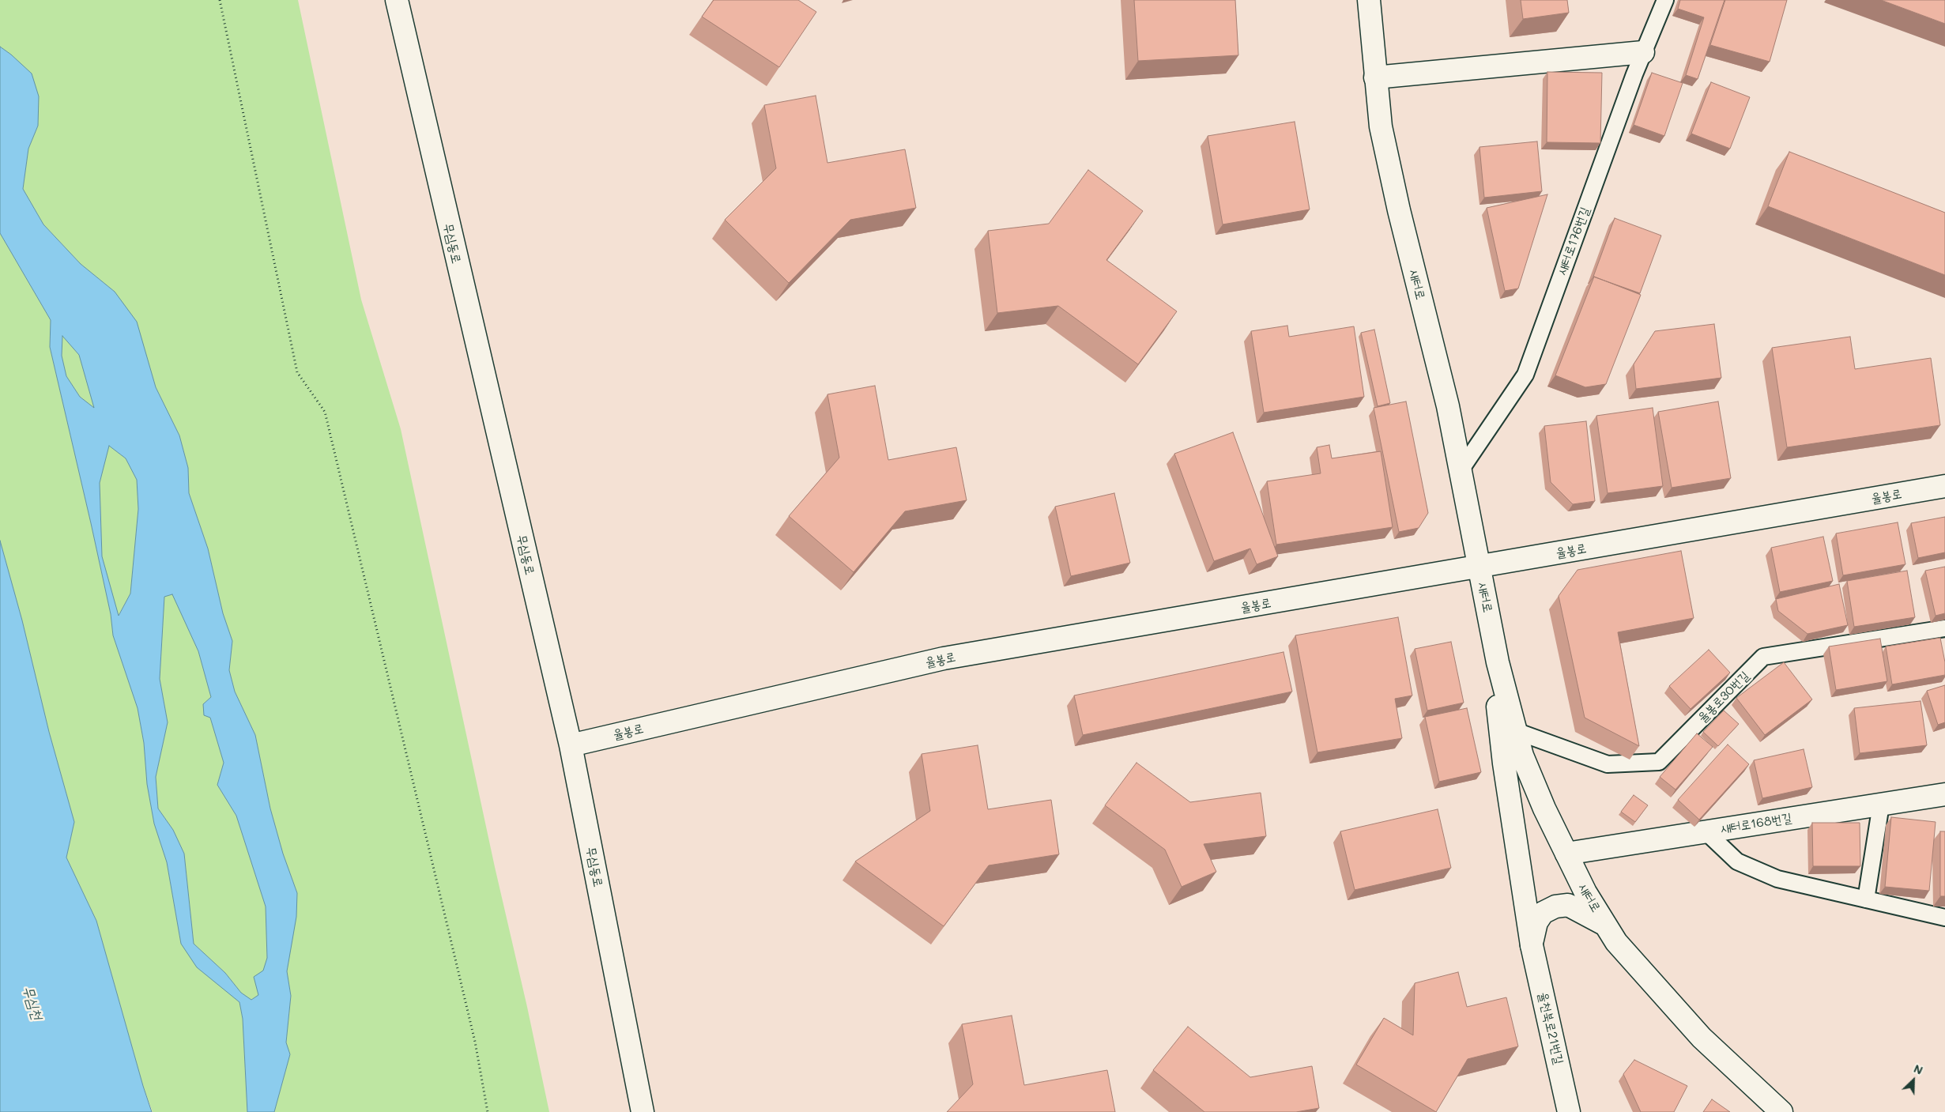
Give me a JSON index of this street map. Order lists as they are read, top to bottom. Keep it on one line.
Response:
{"streets":{"street":["무심동로","새터로","율봉로","새터로168번길","율천북로21번길"],"lane":["새터로176번길","율봉로30번길"]},"crossings":[["새터로176번길","새터로"],["무심동로","율봉로"],["새터로","율봉로"],["새터로","율봉로30번길"],["새터로","새터로168번길"],["새터로","율천북로21번길"]],"water":["무심천"],"north":"top right"}
